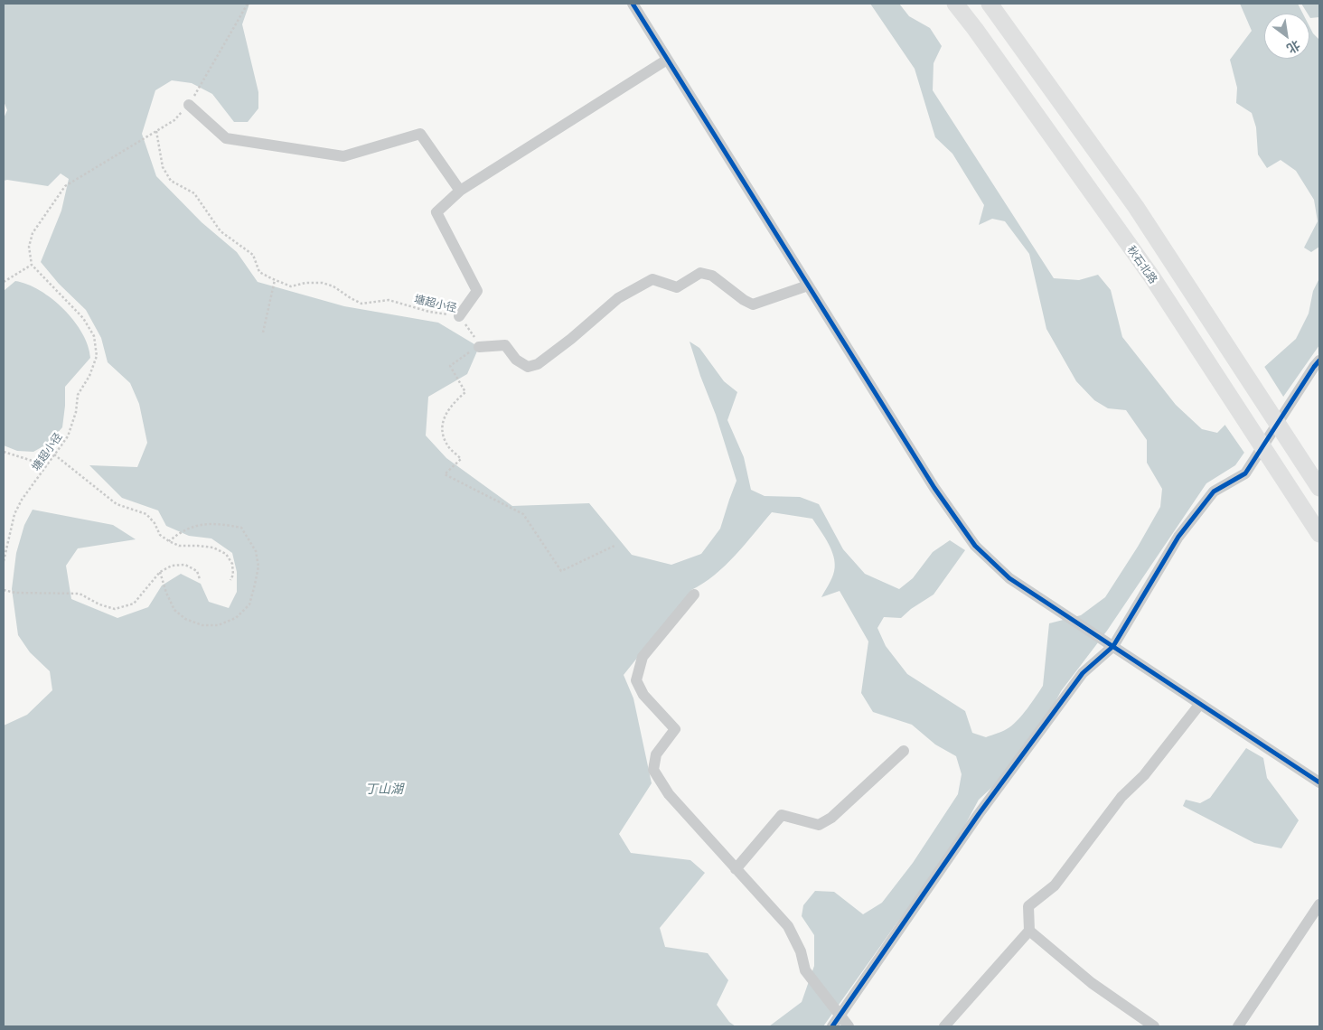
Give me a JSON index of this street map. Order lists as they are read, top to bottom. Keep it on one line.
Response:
{"streets":{"main road":["秋石北路"],"path":["塘超小径"]},"water":["丁山湖"],"north":"bottom right"}
